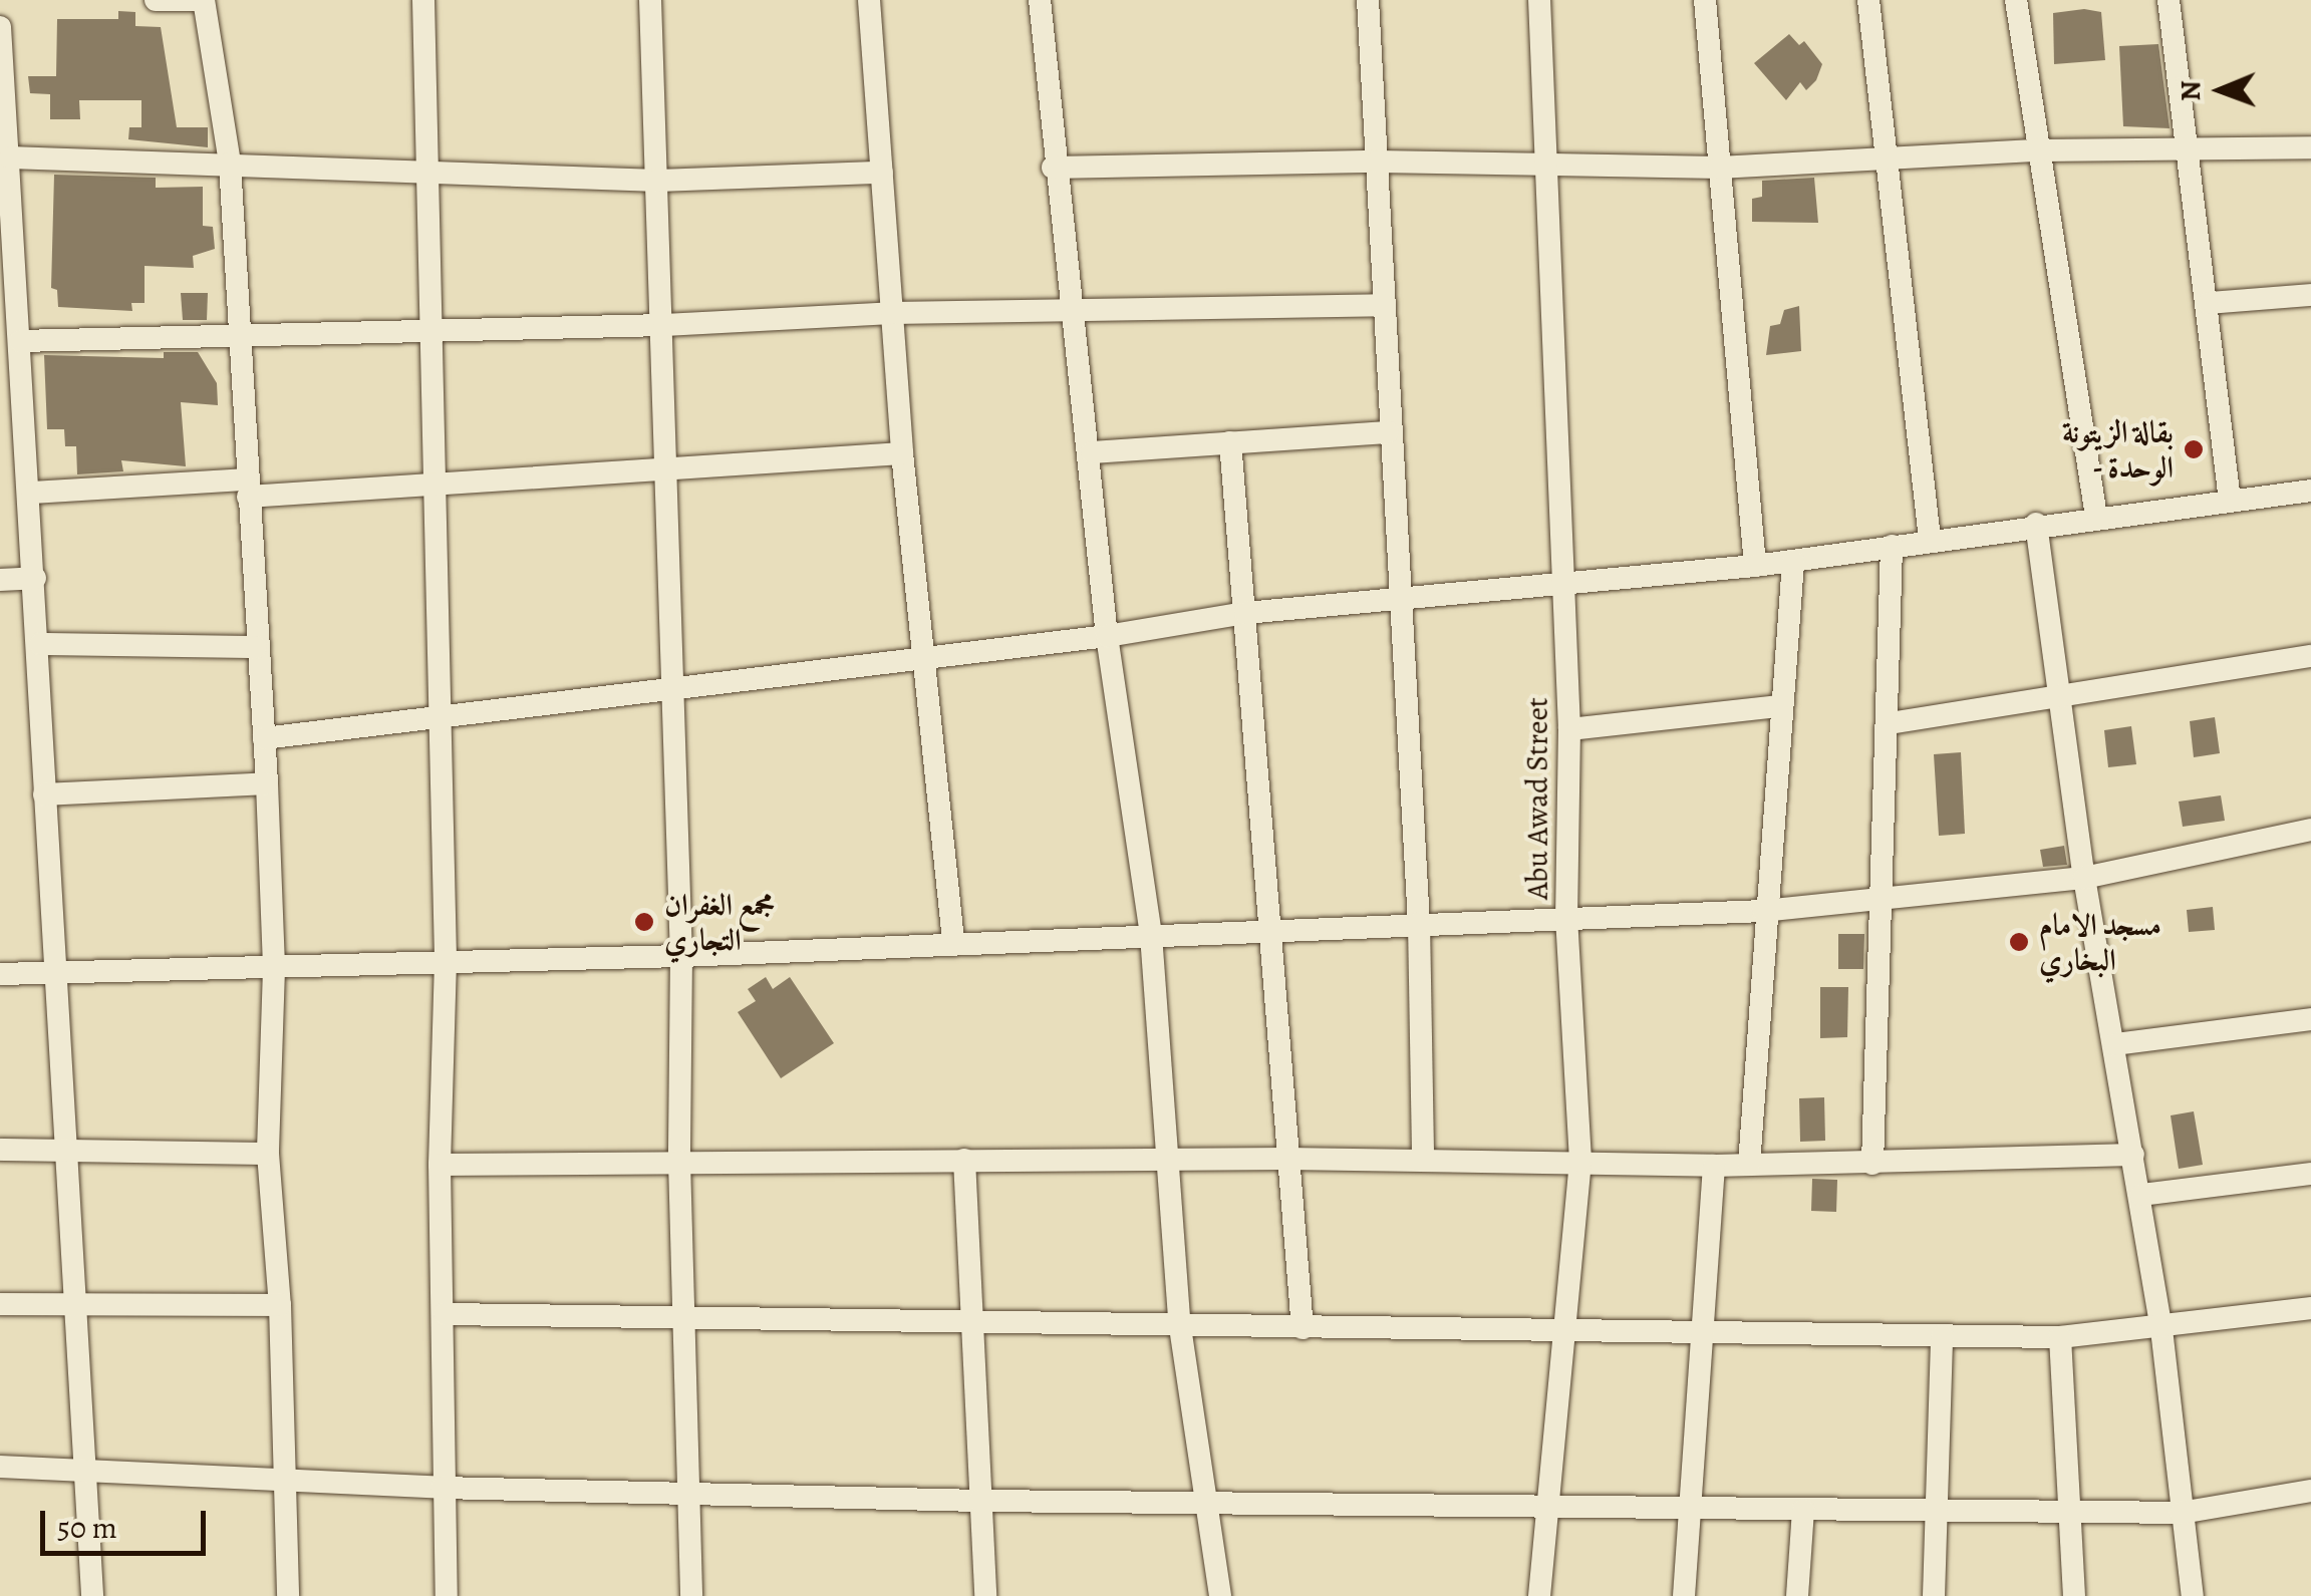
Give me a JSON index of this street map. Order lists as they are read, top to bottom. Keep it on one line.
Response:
{"streets":{"street":["Abu Awad Street"]},"places":["بقالة الزيتونة - الوحدة","مجمع الغفران التجاري","مسجد الامام البخاري"],"scale_bar":"50 m","north":"left"}
